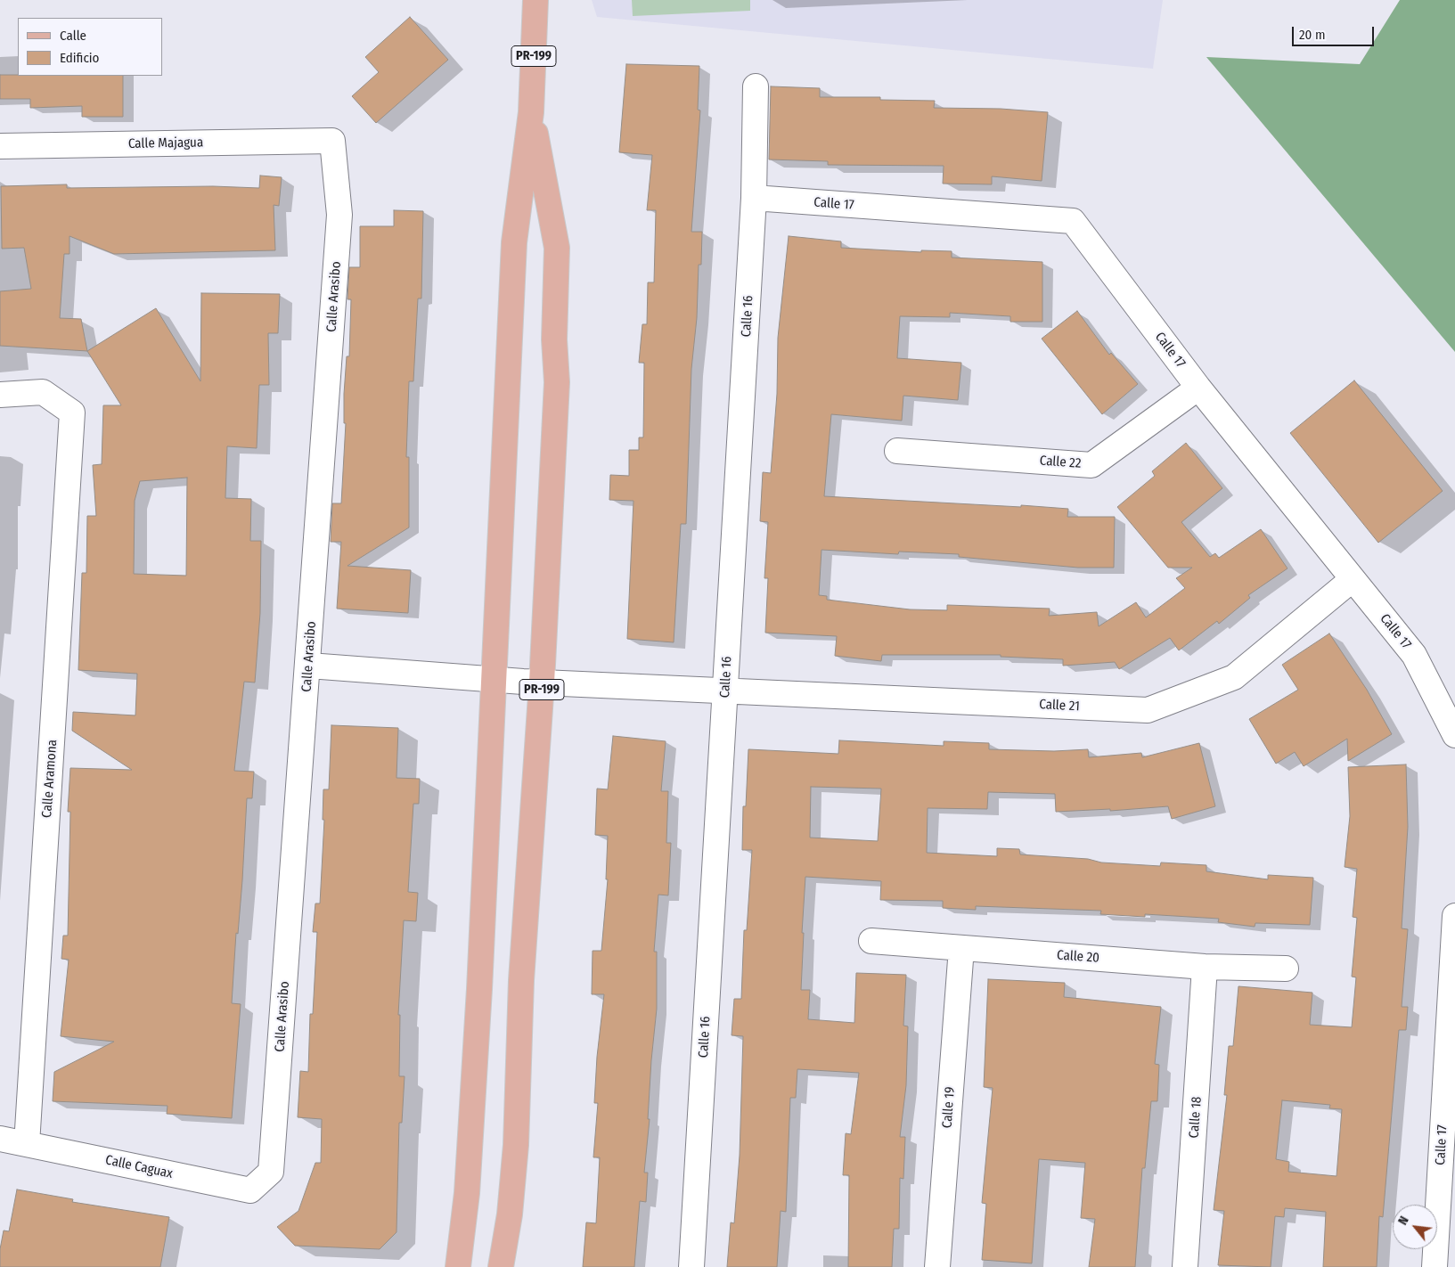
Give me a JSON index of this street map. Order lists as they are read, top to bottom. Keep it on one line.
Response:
{"streets":{"main road":["PR-199"],"street":["Calle Majagua","Calle 17","Calle Arasibo","Calle 16","Calle 22","Calle 21","Calle Aramona","Calle 20","Calle 19","Calle 18","Calle Caguax"]},"crossings":[["PR-199","Calle 21"],["Calle Majagua","Calle Arasibo"],["Calle 17","Calle 16"],["Calle 17","Calle 22"],["Calle 17","Calle 21"],["Calle Arasibo","Calle 21"],["Calle Arasibo","Calle Caguax"],["Calle 16","Calle 21"],["Calle Aramona","Calle Caguax"],["Calle 20","Calle 19"],["Calle 20","Calle 18"]],"legend":["Calle","Edificio"],"scale_bar":"20 m","north":"top left"}
